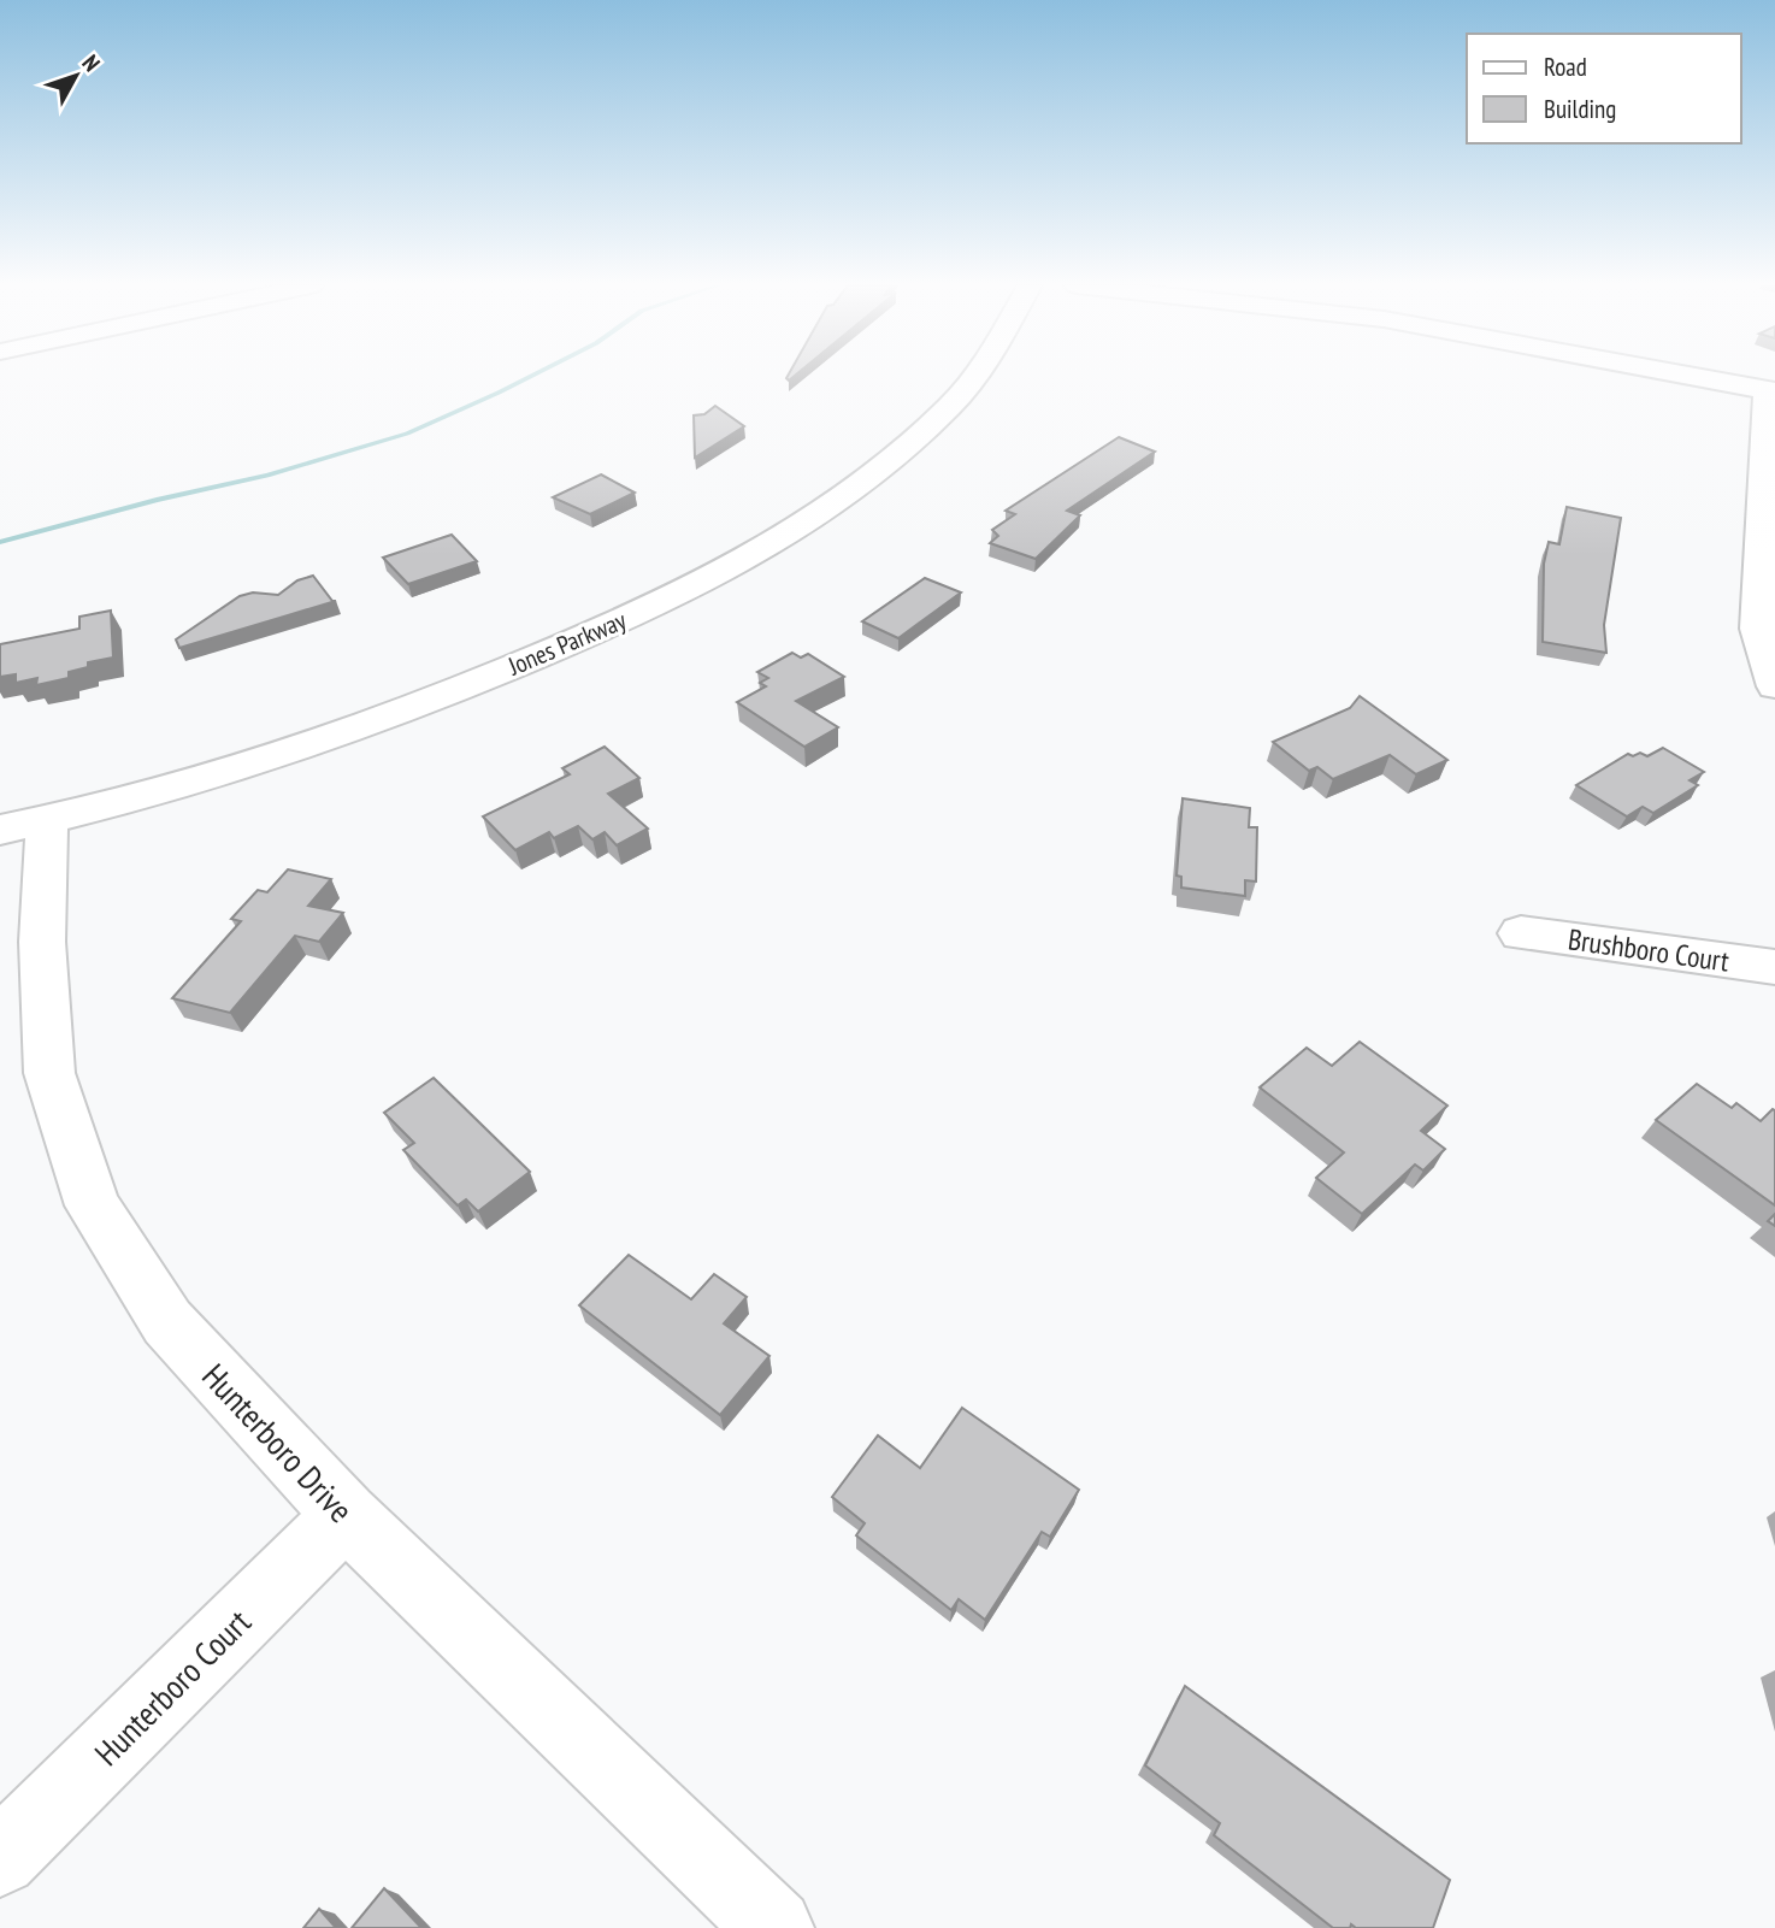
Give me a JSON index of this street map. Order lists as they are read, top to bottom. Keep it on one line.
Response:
{"streets":{"street":["Jones Parkway","Brushboro Court","Hunterboro Drive","Hunterboro Court"]},"crossings":[["Jones Parkway","Hunterboro Drive"],["Hunterboro Drive","Hunterboro Court"]],"legend":["Road","Building"],"north":"top right"}
